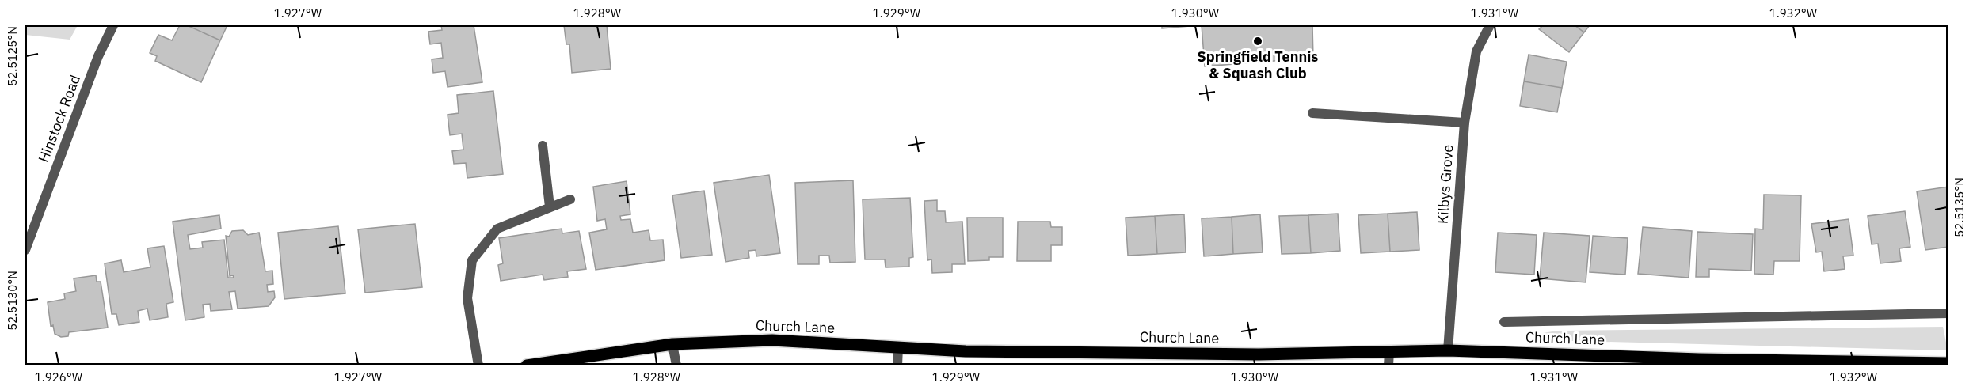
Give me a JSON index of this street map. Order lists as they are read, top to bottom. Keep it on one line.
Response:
{"streets":{"main road":["Church Lane"],"street":["Hinstock Road","Kilbys Grove"]},"crossings":[["Kilbys Grove","Church Lane"]],"places":["Springfield Tennis & Squash Club"],"coordinates":["1.927°W","1.928°W","1.929°W","1.930°W","1.931°W","1.932°W","52.5125°N","52.5135°N","52.5130°N","1.926°W"]}
